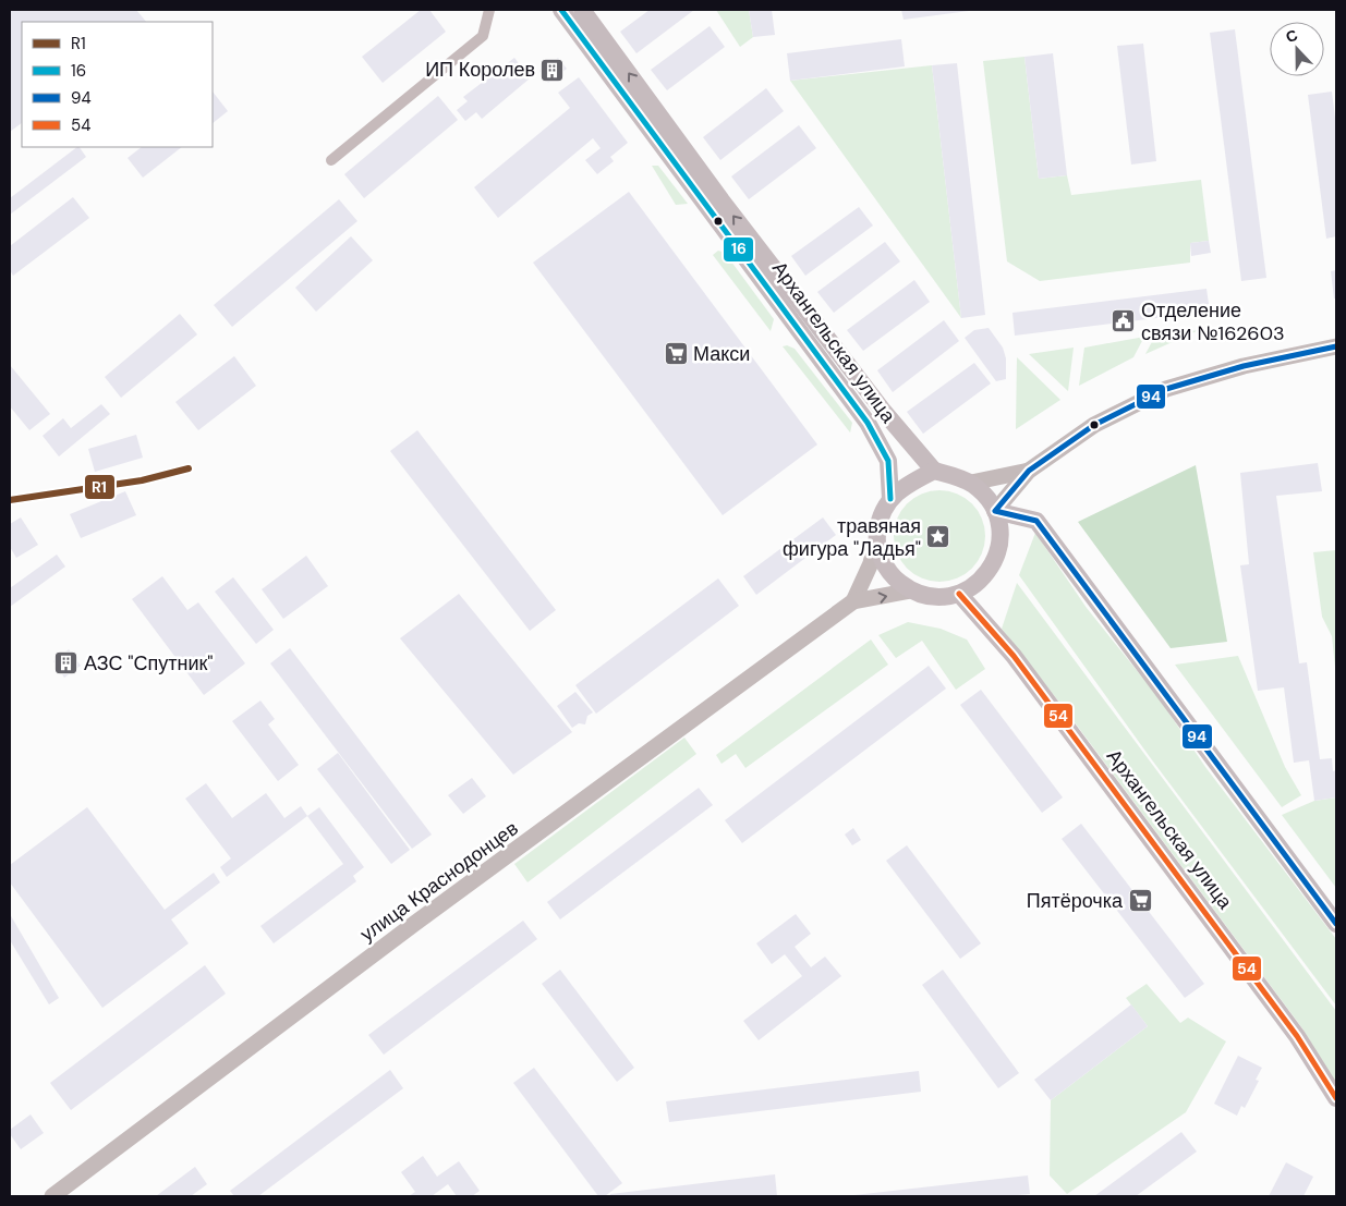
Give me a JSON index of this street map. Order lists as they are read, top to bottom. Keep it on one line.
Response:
{"streets":{"main road":["Архангельская улица","улица Краснодонцев"]},"crossings":[["Архангельская улица","улица Краснодонцев"]],"places":{"building":["ИП Королев","АЗС \"Спутник\""],"public building":["Отделение связи №162603"],"supermarket":["Макси","Пятёрочка"],"place":["травяная фигура \"Ладья\""]},"lines":["transit line 16","transit line 94","transit line R1","transit line 54"],"legend":["R1","16","94","54"],"north":"top"}
